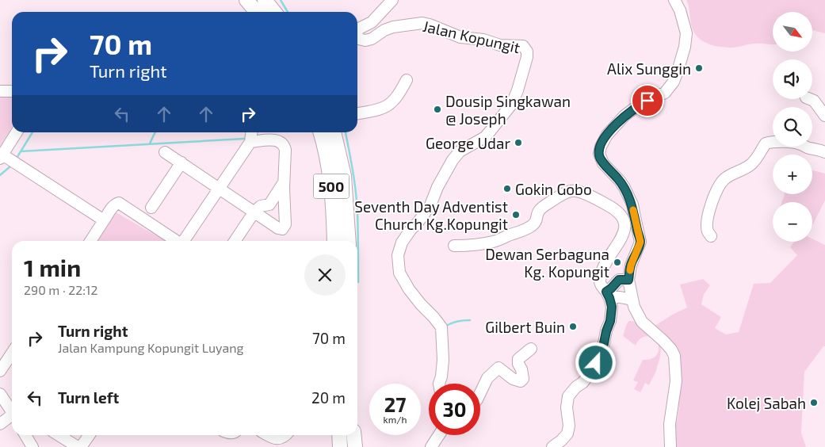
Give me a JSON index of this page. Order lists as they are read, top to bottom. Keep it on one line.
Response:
{"streets":{"main road":["500"],"street":["Jalan Kopungit"]},"places":["Alix Sunggin","Dousip Singkawan @ Joseph","George Udar","Gokin Gobo","Seventh Day Adventist Church Kg.Kopungit","Dewan Serbaguna Kg. Kopungit","Gilbert Buin","Kolej Sabah"],"north":"bottom right","page":{"map_buttons":["+","−"],"turn":["70 m","Turn right"],"heading":["1 min","290 m · 22:12"],"list":[{"name":"Turn right","note":"Jalan Kampung Kopungit Luyang","value":"70 m"},{"name":"Turn left","value":"20 m"}],"speed":"27 km/h","limit":"30"}}
